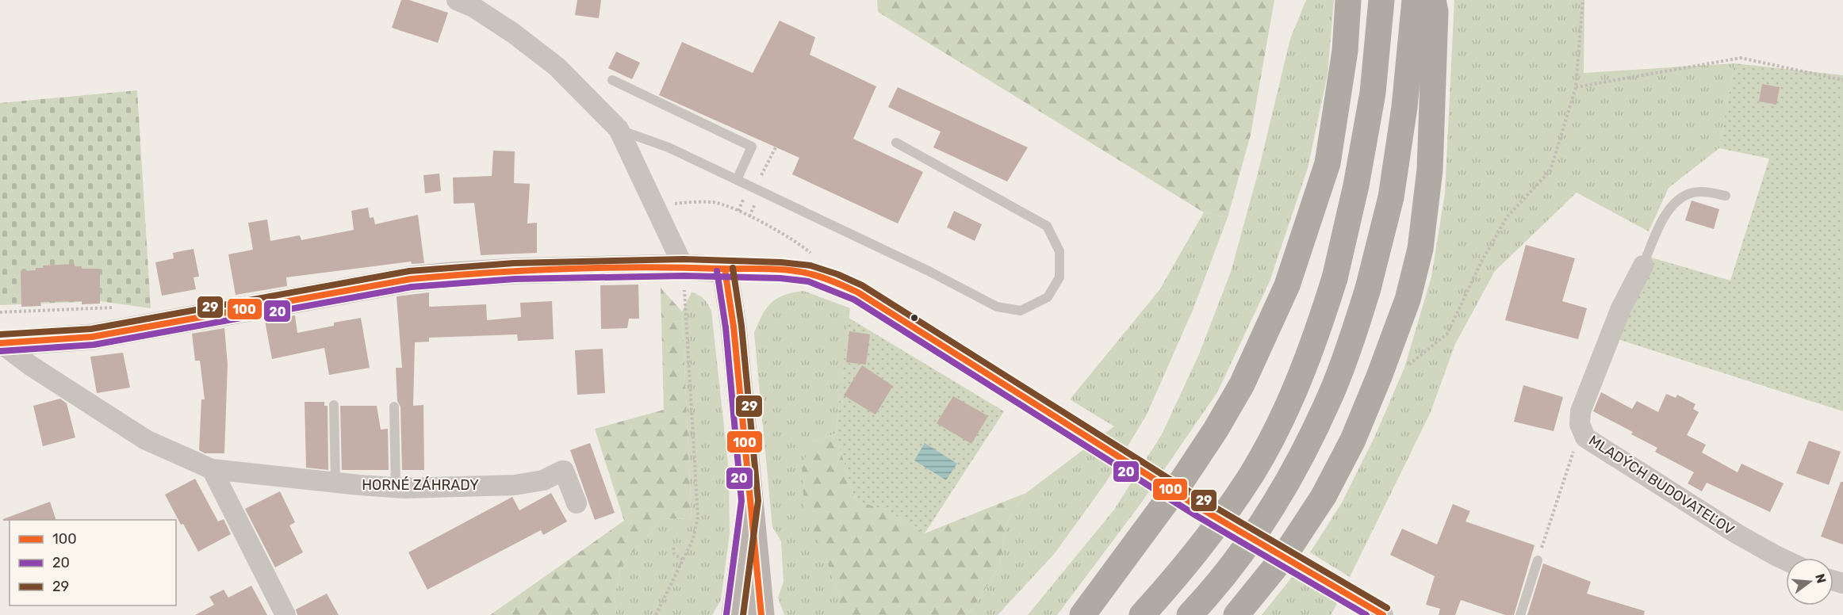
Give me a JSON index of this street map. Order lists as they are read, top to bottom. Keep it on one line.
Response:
{"streets":{"street":["HORNÉ ZÁHRADY","MLADÝCH BUDOVATEĽOV"]},"lines":["transit line 29","transit line 100","transit line 20"],"legend":["100","20","29"],"north":"right"}
